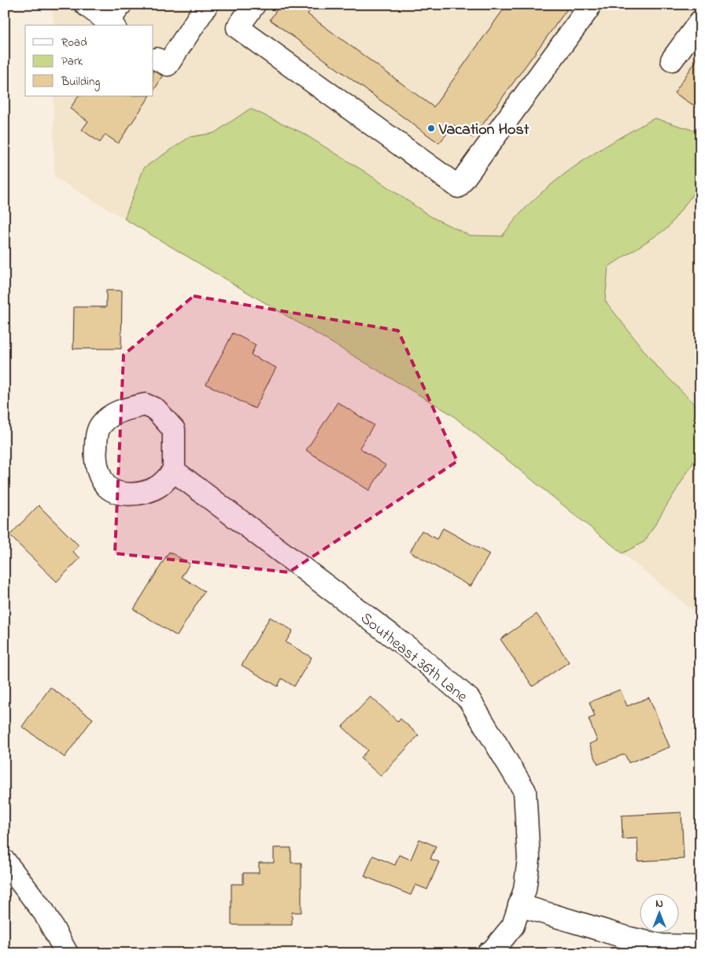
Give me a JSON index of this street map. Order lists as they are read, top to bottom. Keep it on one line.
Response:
{"streets":{"street":["Southeast 36th Lane"]},"places":["Vacation Host"],"legend":["Road","Park","Building"],"north":"top"}
